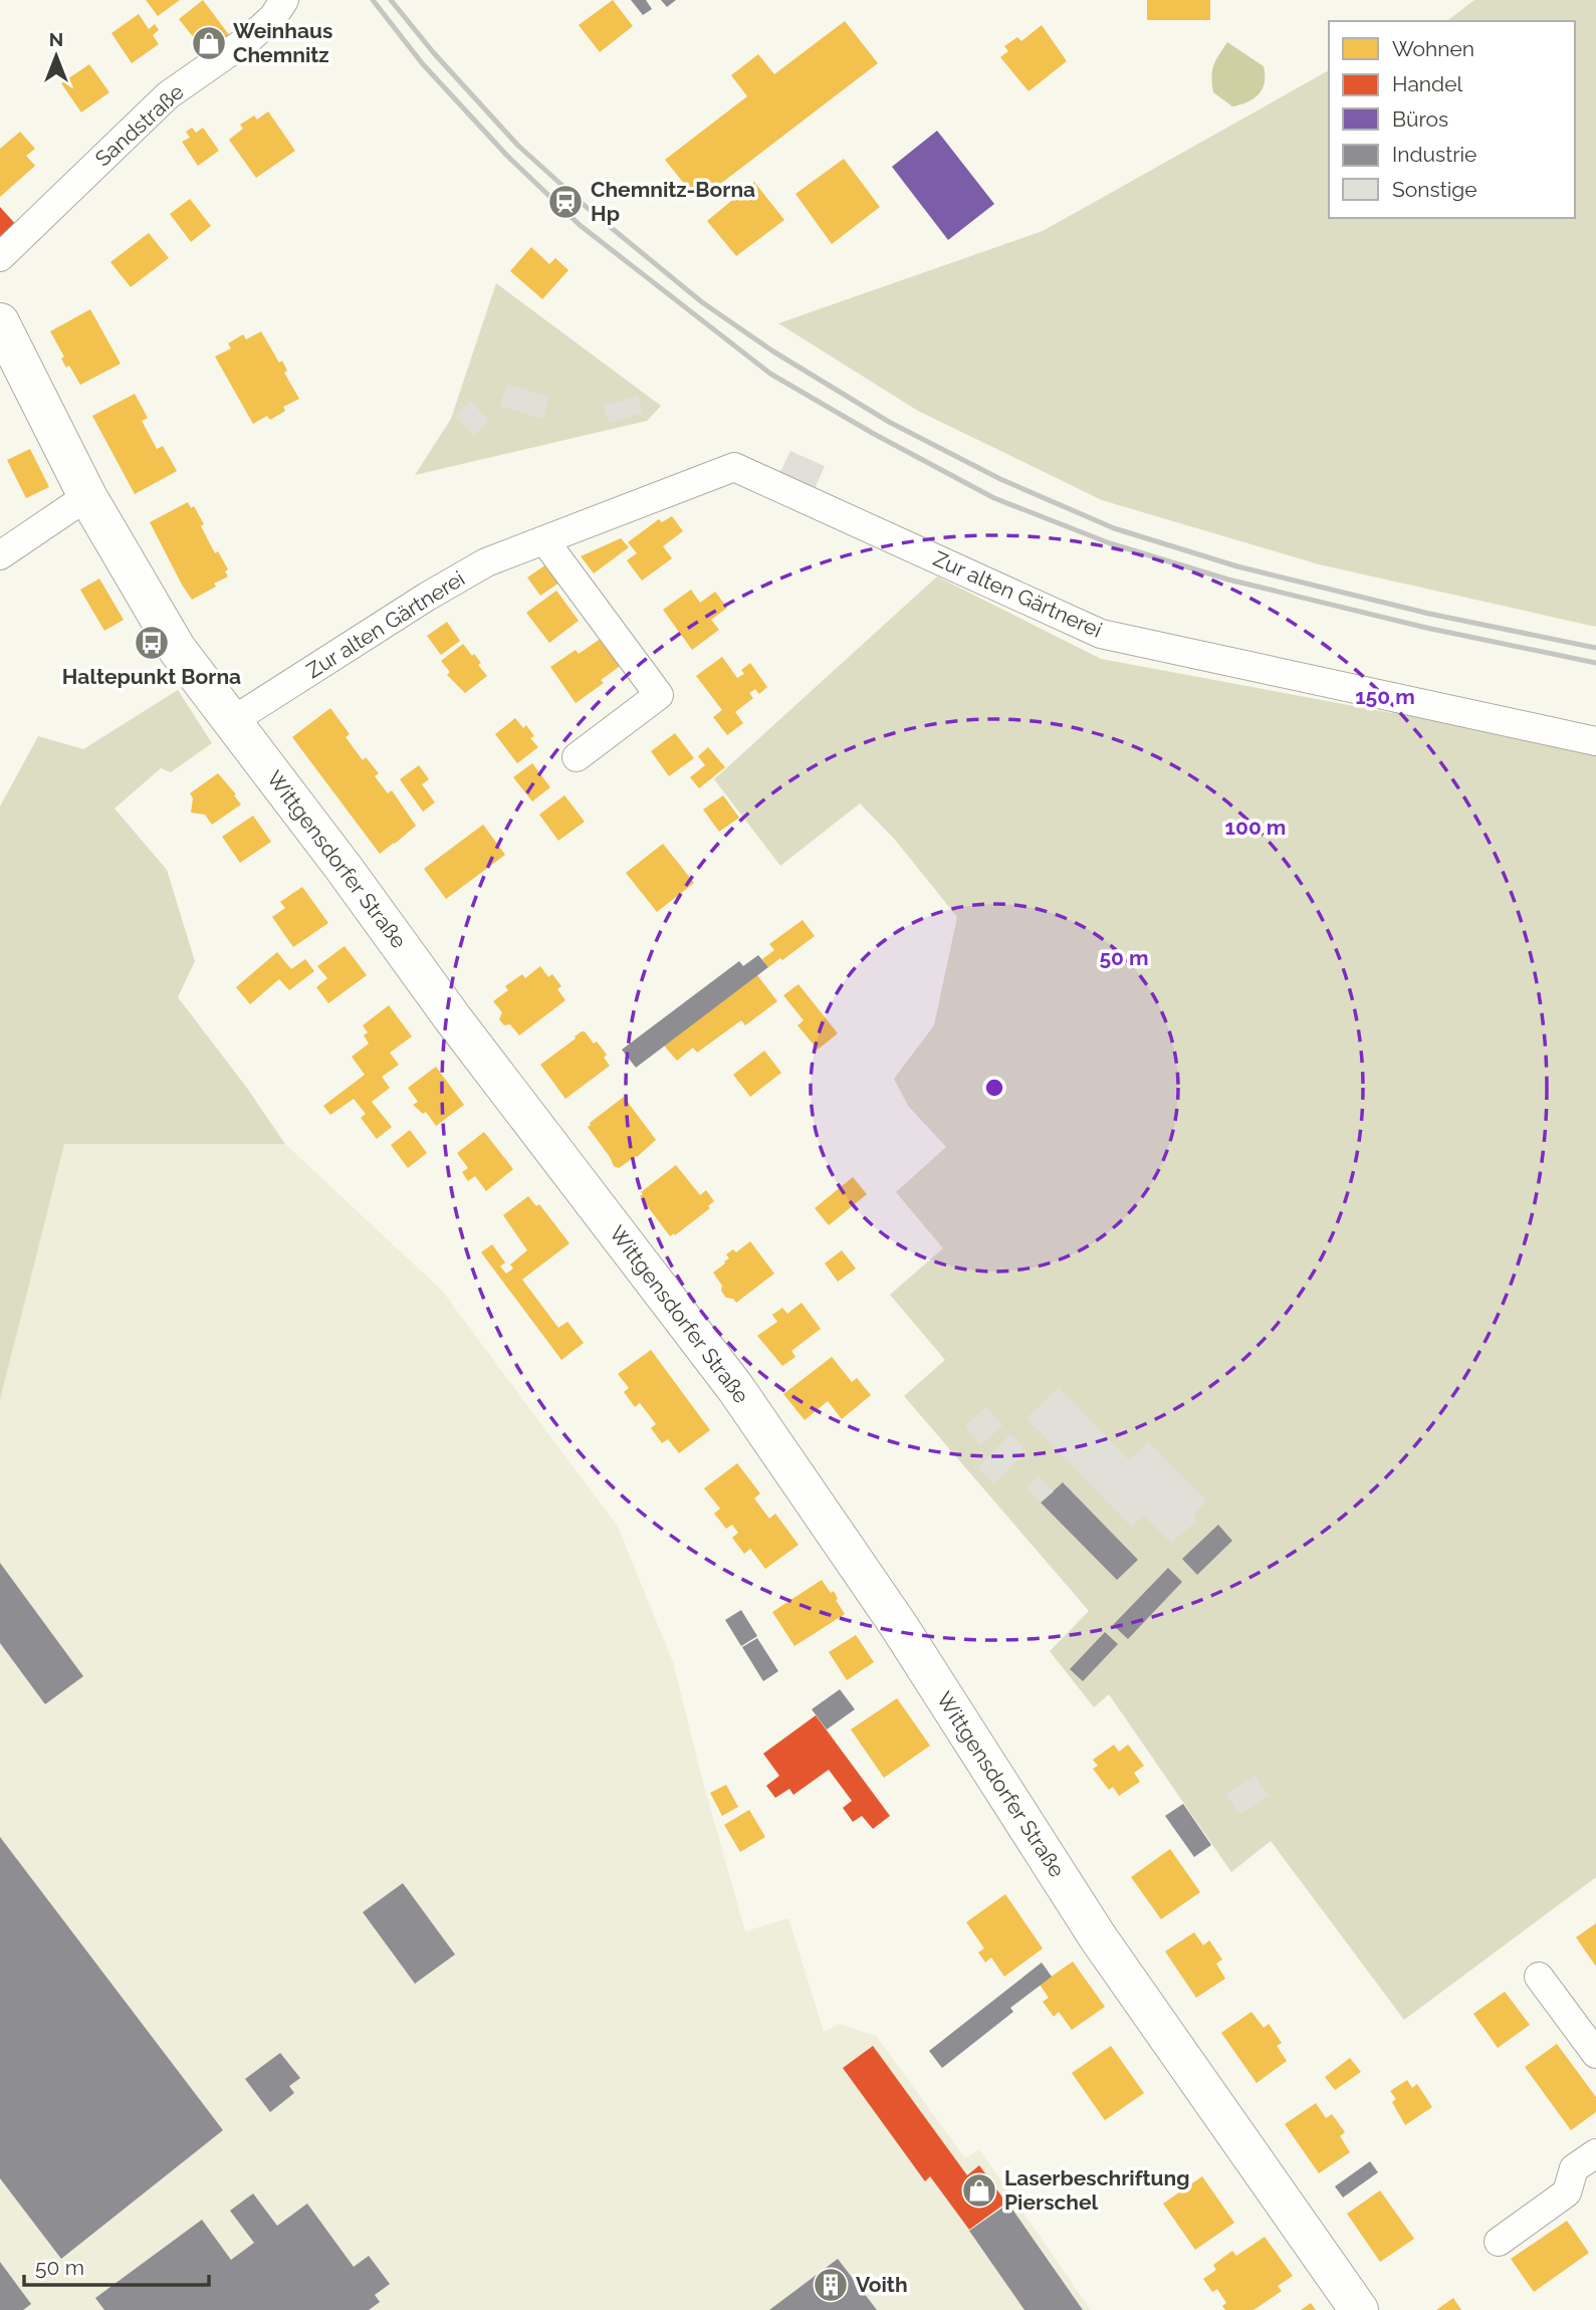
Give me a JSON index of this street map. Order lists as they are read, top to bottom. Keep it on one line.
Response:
{"streets":{"street":["Sandstraße","Zur alten Gärtnerei","Wittgensdorfer Straße"]},"crossings":[["Zur alten Gärtnerei","Wittgensdorfer Straße"]],"places":{"shop":["Weinhaus Chemnitz","Laserbeschriftung Pierschel"],"station":["Chemnitz-Borna Hp"],"bus stop":["Haltepunkt Borna"],"building":["Voith"]},"legend":["Wohnen","Handel","Büros","Industrie","Sonstige"],"scale_bar":"50 m","north":"top","rings":["150 m","100 m","50 m"]}
